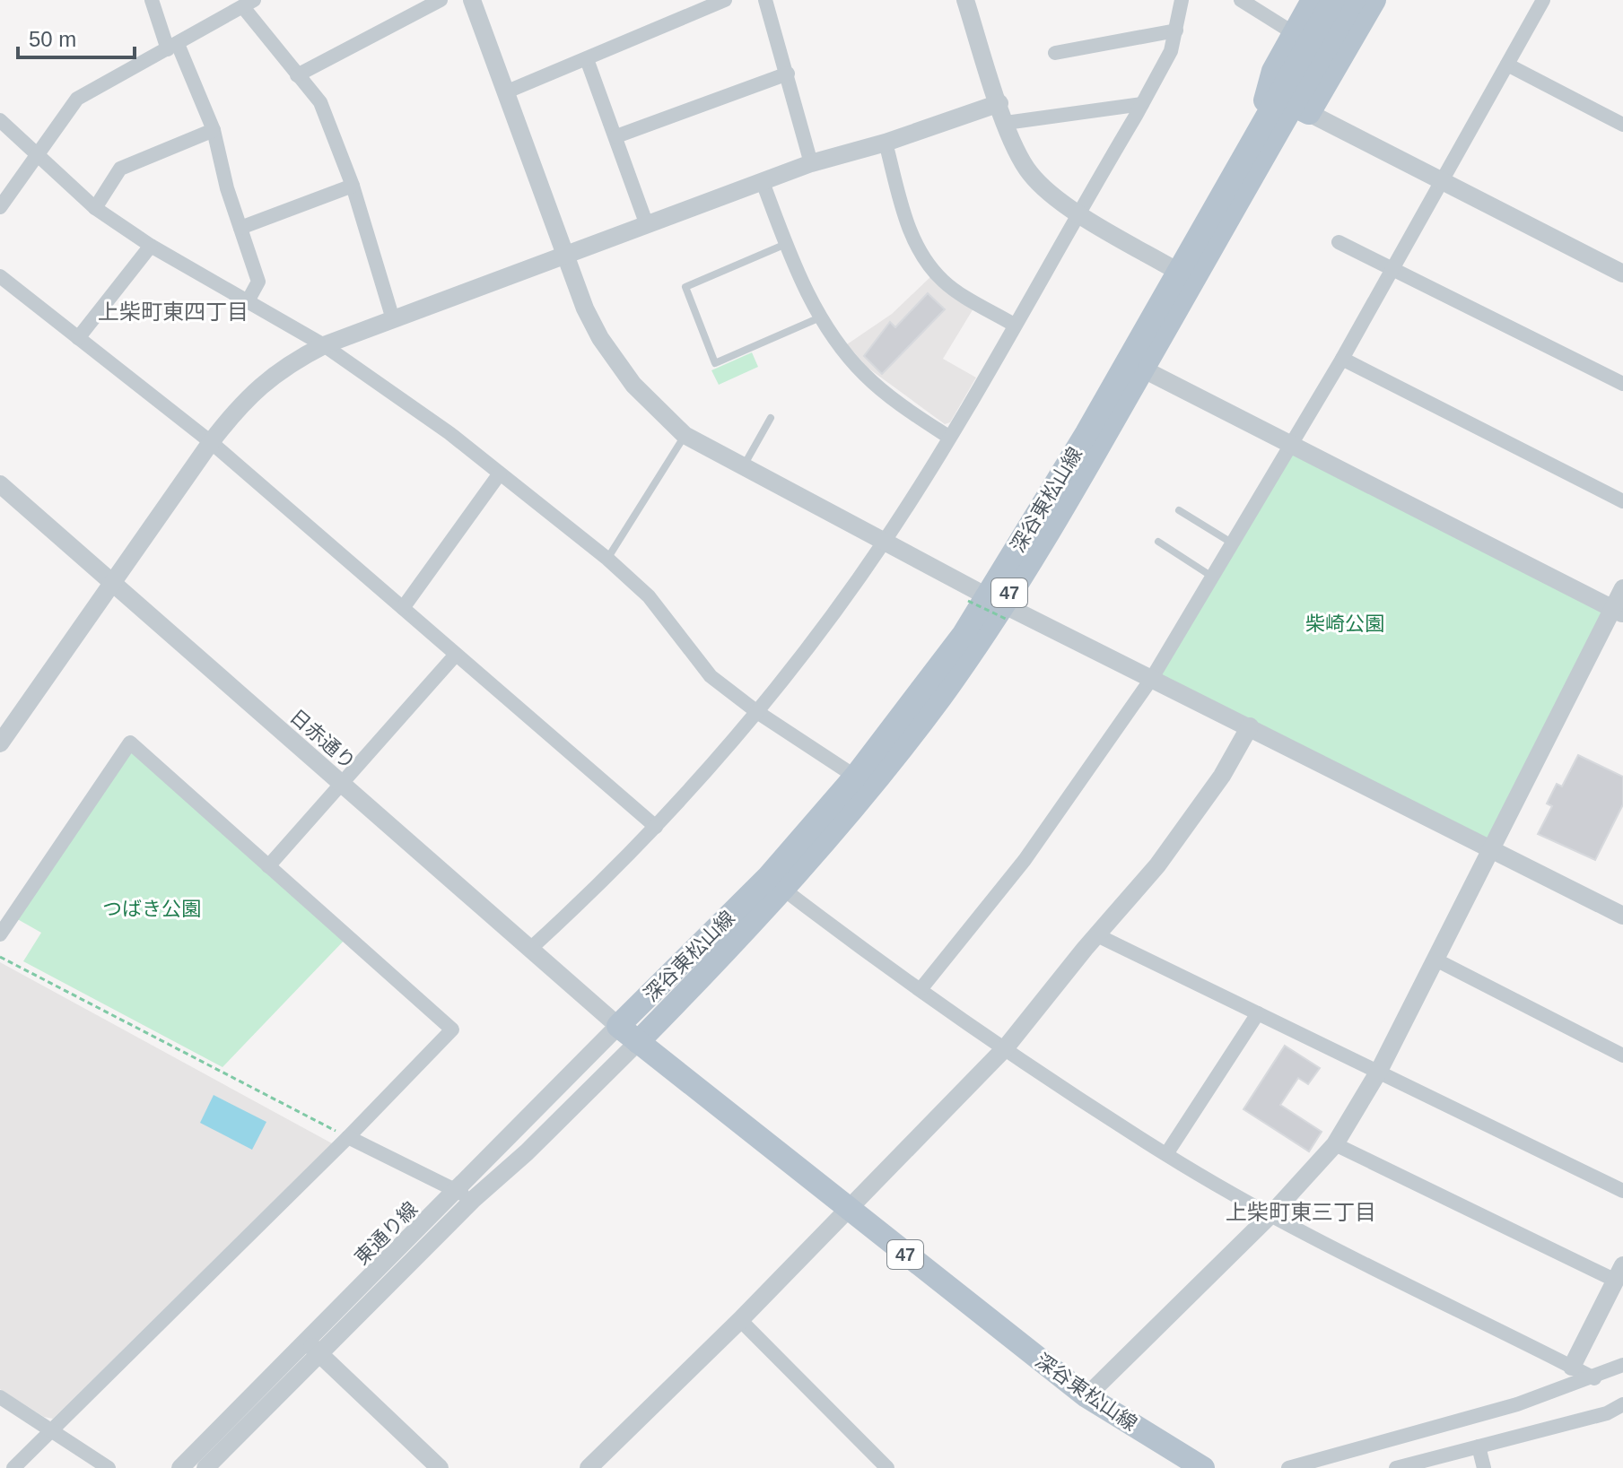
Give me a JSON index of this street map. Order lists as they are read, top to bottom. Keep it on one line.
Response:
{"streets":{"main road":["深谷東松山線","47"],"street":["日赤通り","東通り線"]},"crossings":[["深谷東松山線","日赤通り"],["深谷東松山線","東通り線"],["日赤通り","東通り線"]],"districts":["上柴町東四丁目","上柴町東三丁目"],"parks":["柴崎公園","つばき公園"],"scale_bar":"50 m"}
